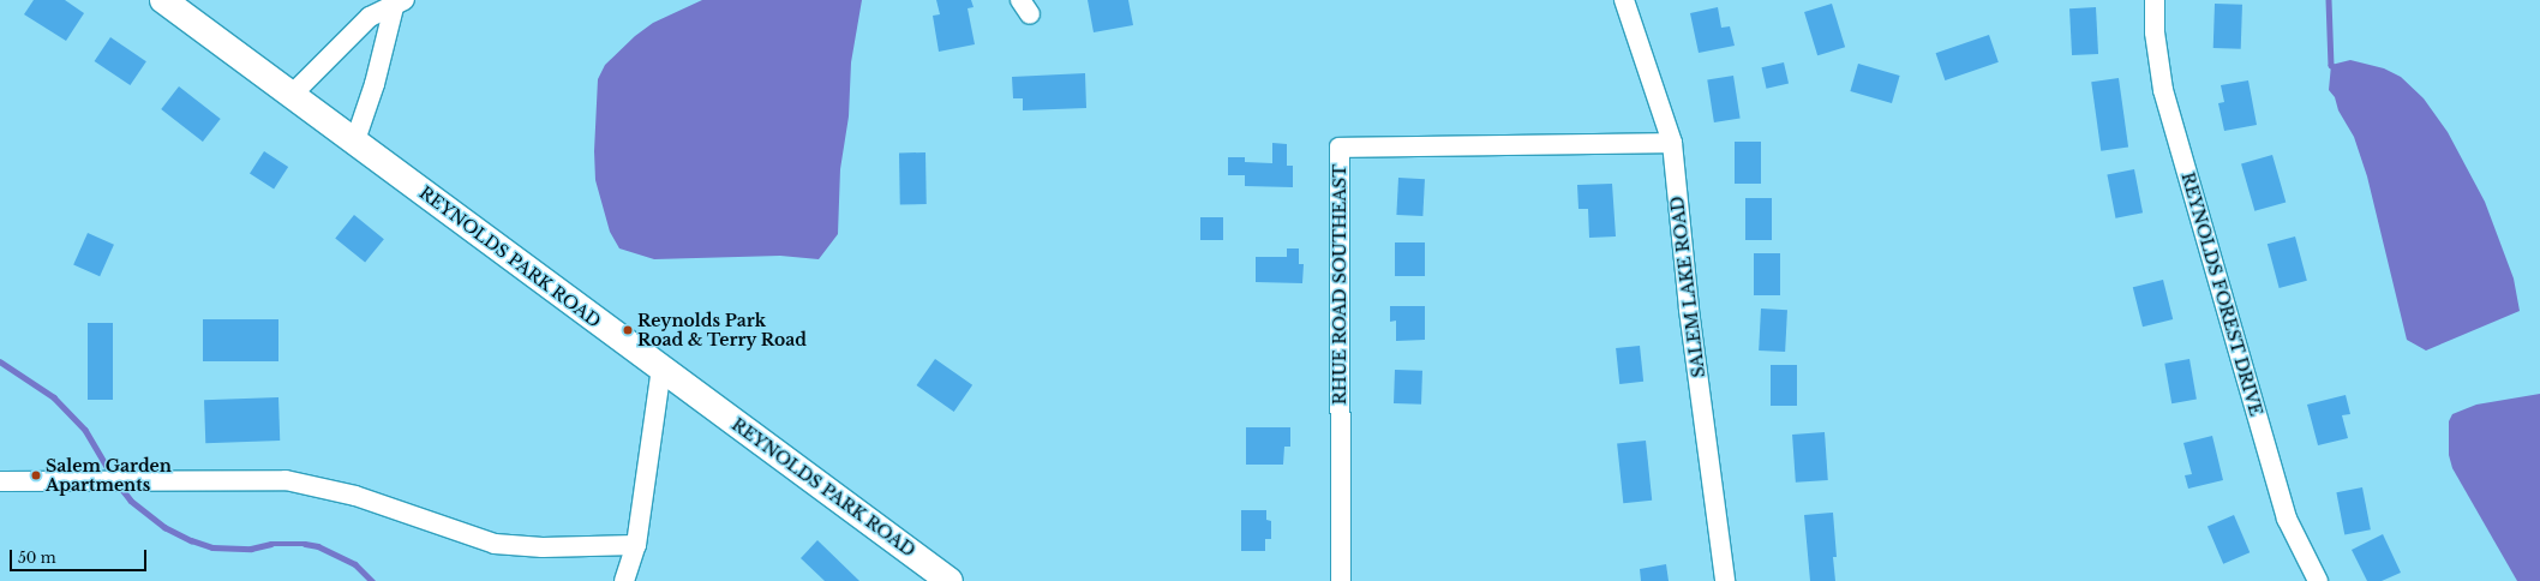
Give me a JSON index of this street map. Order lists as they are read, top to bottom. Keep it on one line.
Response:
{"streets":{"main road":["REYNOLDS PARK ROAD"],"street":["RHUE ROAD SOUTHEAST","SALEM LAKE ROAD","REYNOLDS FOREST DRIVE"]},"crossings":[["RHUE ROAD SOUTHEAST","SALEM LAKE ROAD"]],"places":["Reynolds Park Road & Terry Road","Salem Garden Apartments"],"scale_bar":"50 m"}
